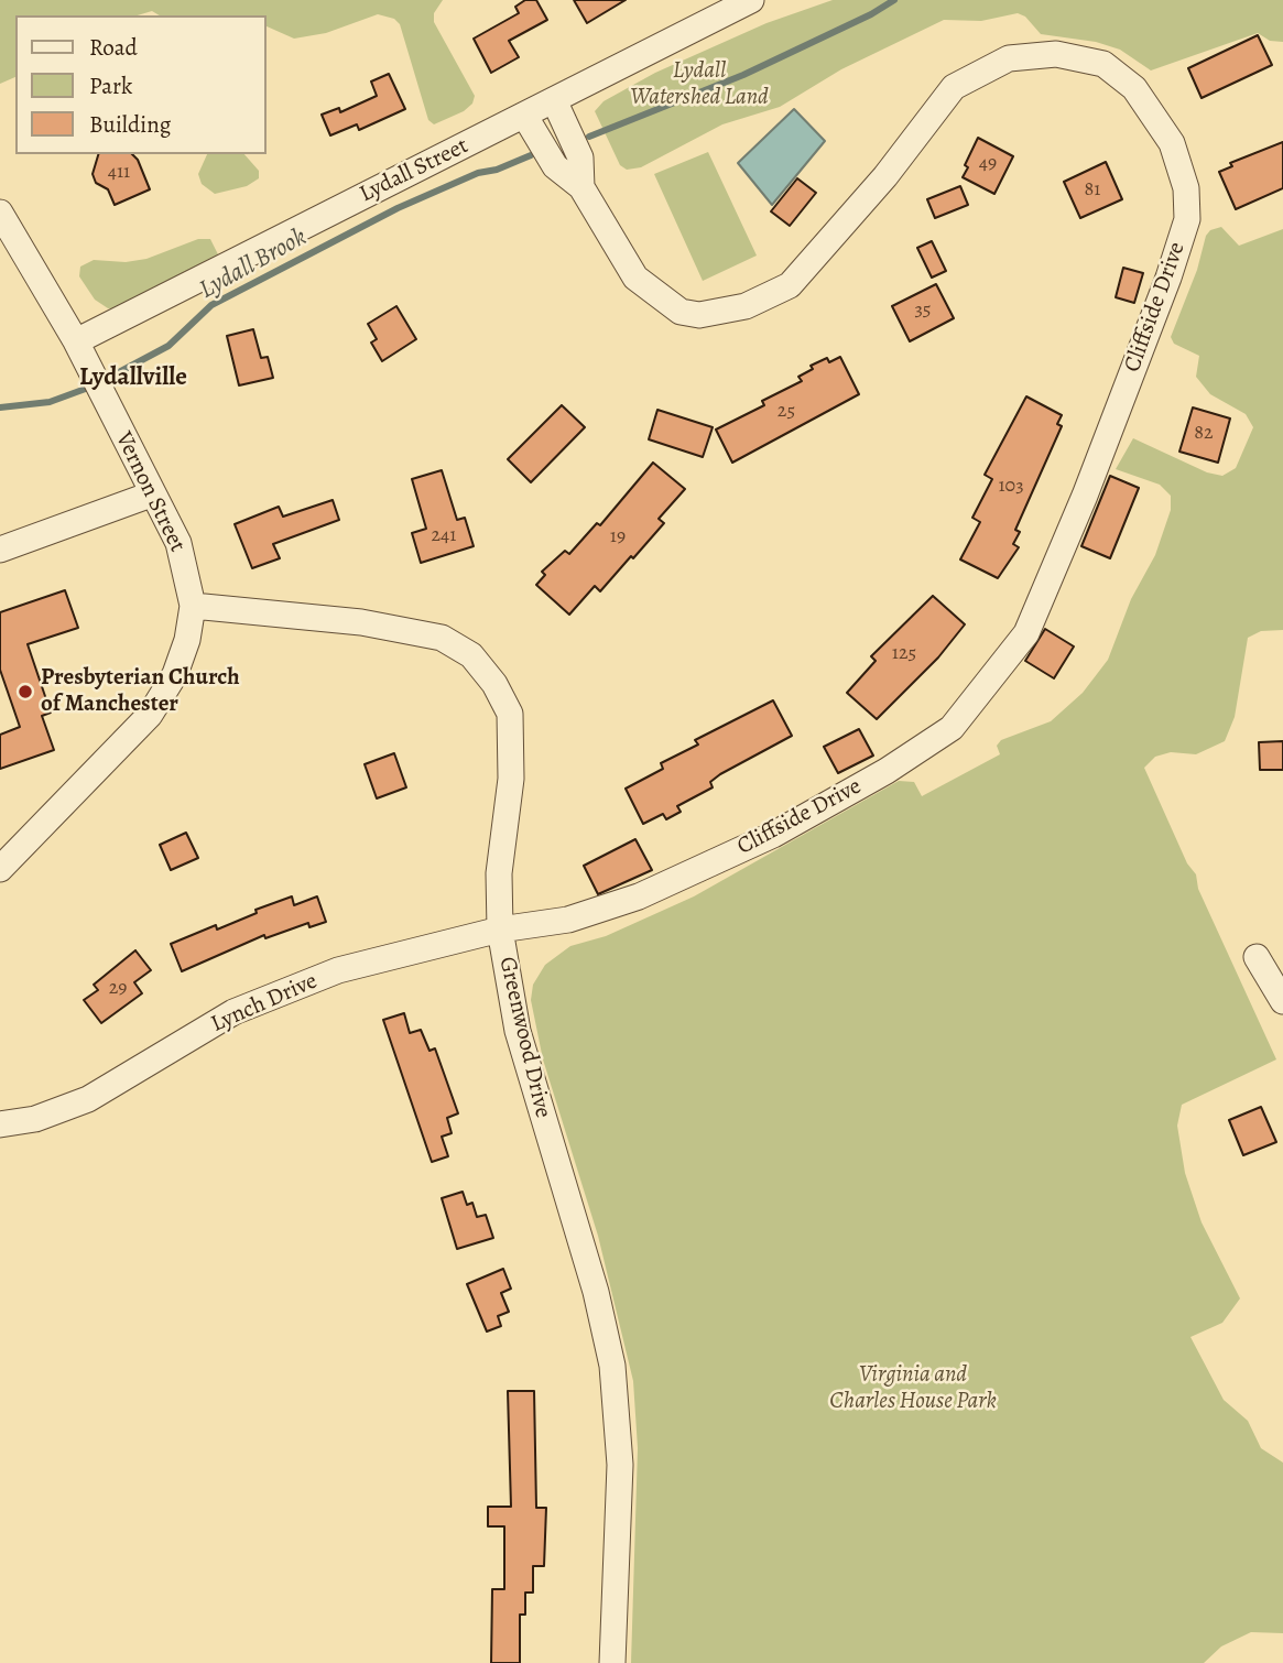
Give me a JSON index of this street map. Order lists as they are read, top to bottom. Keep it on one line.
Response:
{"streets":{"street":["Lydall Street","Cliffside Drive","Vernon Street","Lynch Drive","Greenwood Drive"]},"crossings":[["Lydall Street","Cliffside Drive"],["Lydall Street","Vernon Street"],["Cliffside Drive","Lynch Drive"],["Cliffside Drive","Greenwood Drive"],["Vernon Street","Greenwood Drive"],["Lynch Drive","Greenwood Drive"]],"districts":["Lydallville"],"water":["Lydall Brook"],"parks":["Lydall Watershed Land","Virginia and Charles House Park"],"places":["Presbyterian Church of Manchester"],"house_numbers":["49","411","81","35","25","82","103","241","19","125","29"],"legend":["Road","Park","Building"]}
